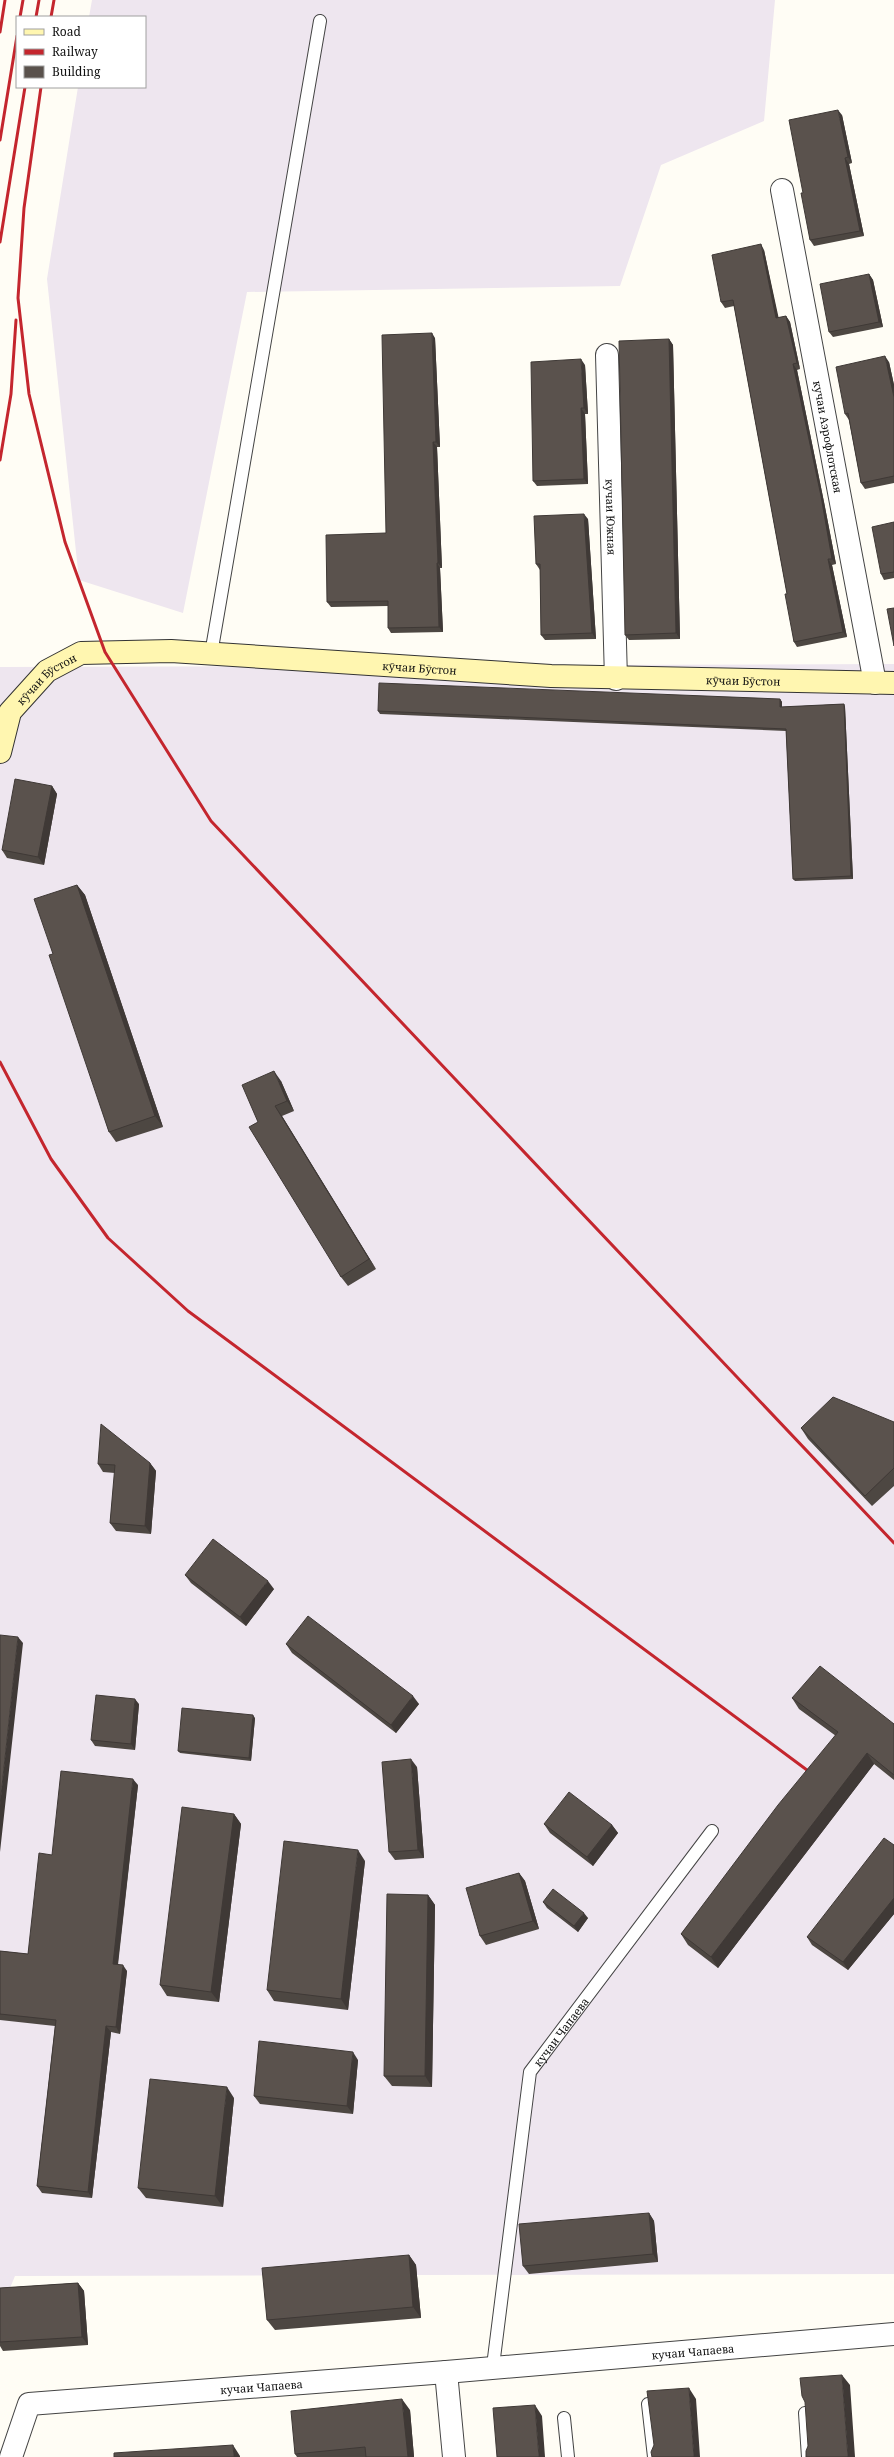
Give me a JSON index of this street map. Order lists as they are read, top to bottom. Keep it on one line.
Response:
{"streets":{"main road":["кӯчаи Бӯстон"],"street":["кучаи Аэрофлотская","кучаи Южная","кучаи Чапаева"]},"crossings":[["кучаи Аэрофлотская","кӯчаи Бӯстон"],["кучаи Южная","кӯчаи Бӯстон"]],"legend":["Road","Railway","Building"]}
